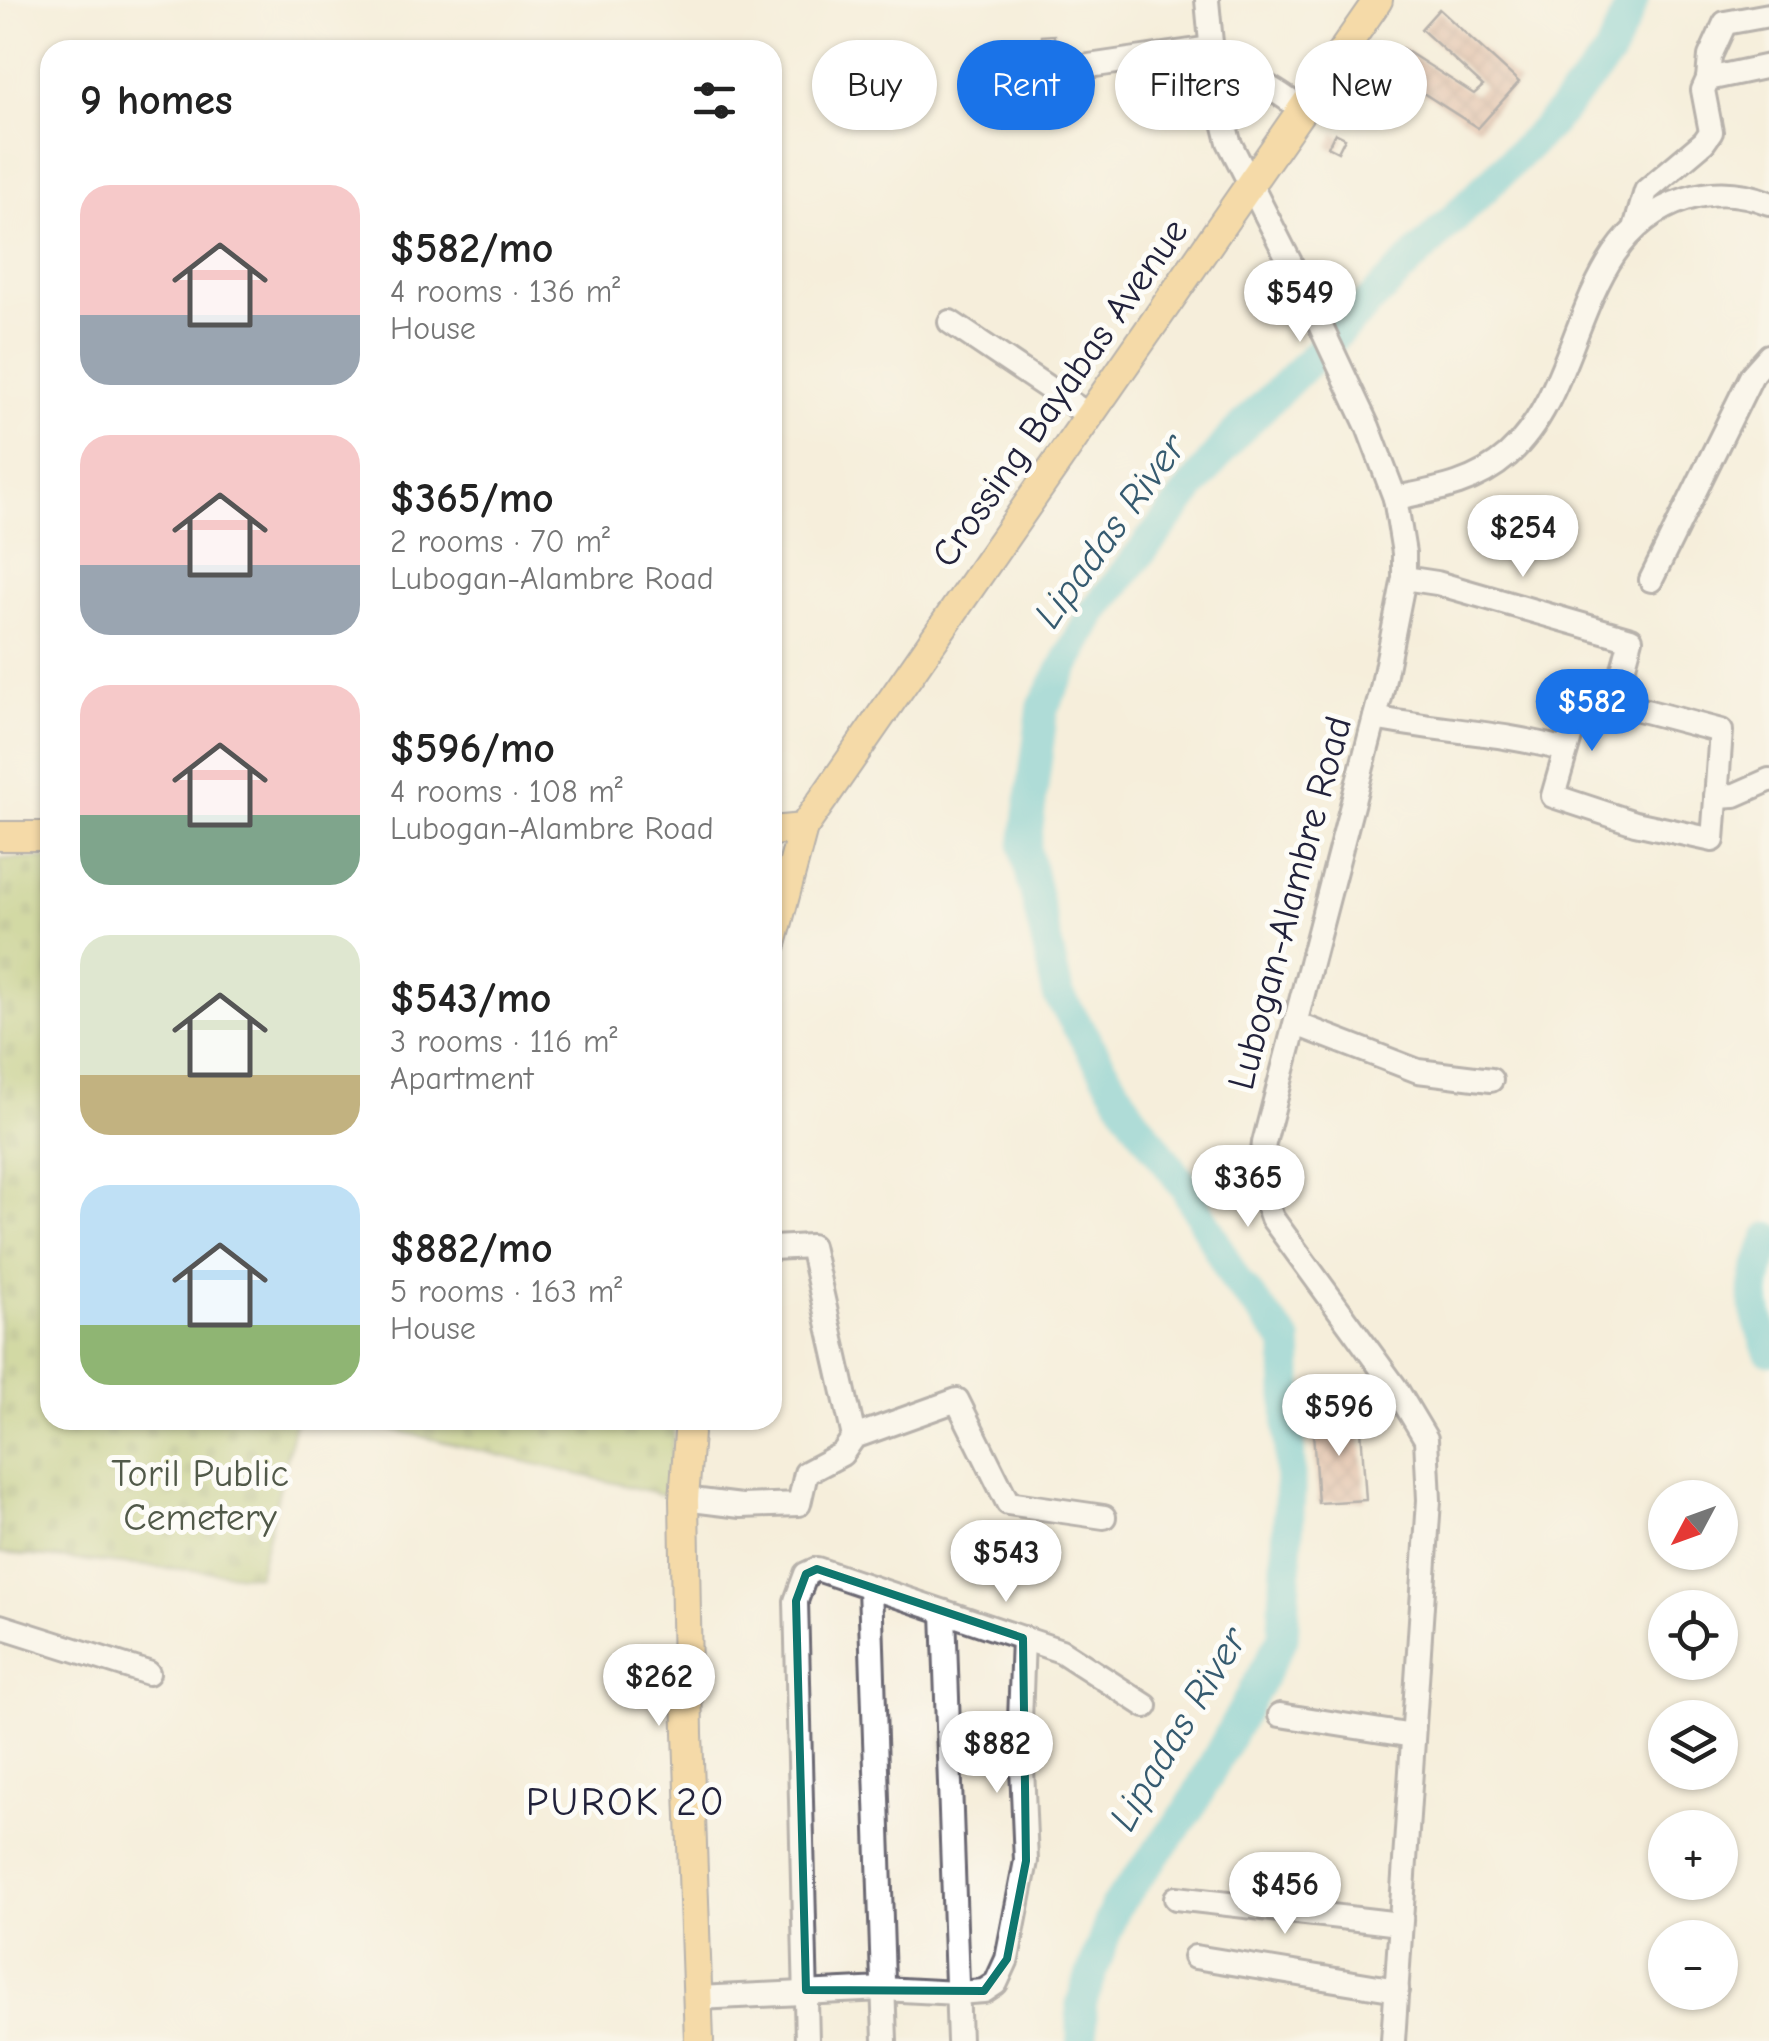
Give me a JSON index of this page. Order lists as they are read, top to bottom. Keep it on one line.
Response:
{"streets":{"main road":["Crossing Bayabas Avenue"],"street":["Lubogan-Alambre Road"]},"crossings":[["Crossing Bayabas Avenue","Lubogan-Alambre Road"]],"districts":["PUROK 20"],"water":["Lipadas River"],"parks":["Toril Public Cemetery"],"north":"bottom left","page":{"chip":["Buy","Rent","Filters","New"],"heading":"9 homes","list":[{"name":"$582/mo","note":"4 rooms · 136 m² · House"},{"name":"$365/mo","note":"2 rooms · 70 m² · Lubogan-Alambre Road"},{"name":"$596/mo","note":"4 rooms · 108 m² · Lubogan-Alambre Road"},{"name":"$543/mo","note":"3 rooms · 116 m² · Apartment"},{"name":"$882/mo","note":"5 rooms · 163 m² · House"}],"price":["$549","$254","$582","$365","$596","$543","$262","$882","$456"],"map_buttons":["+","−"]}}
